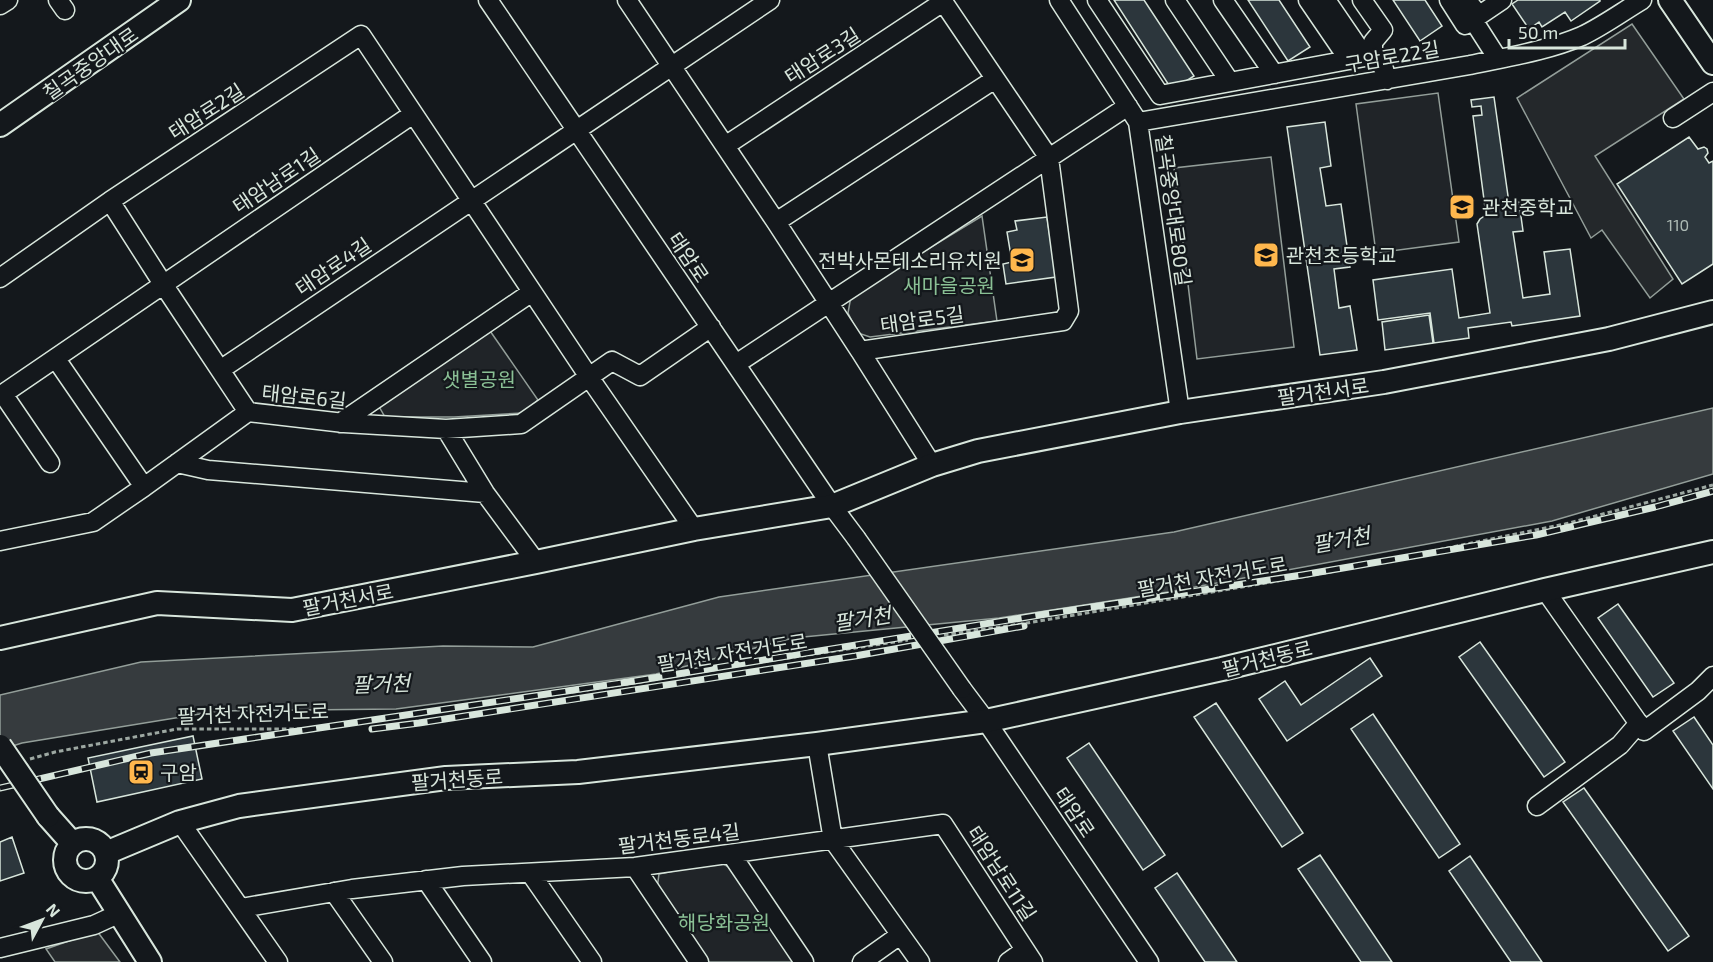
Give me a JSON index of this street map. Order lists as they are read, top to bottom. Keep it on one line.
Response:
{"streets":{"main road":["칠곡중앙대로","팔거천서로","팔거천동로"],"street":["태암로3길","구암로22길","태암로2길","태암남로1길","칠곡중앙대로80길","태암로","태암로4길","태암로5길","태암로6길","팔거천동로4길","태암남로11길"],"path":["팔거천 자전거도로"]},"crossings":[["태암로3길","태암로5길"],["구암로22길","칠곡중앙대로80길"],["태암로2길","태암남로1길"],["칠곡중앙대로80길","팔거천서로"],["태암로","태암로4길"],["태암로","팔거천서로"],["태암로","태암로6길"],["태암로","팔거천동로"],["팔거천동로4길","태암남로11길"]],"water":["팔거천"],"parks":["새마을공원","샛별공원","해당화공원"],"places":{"school or university":["관천중학교","관천초등학교","전박사몬테소리유치원"],"station":["구암"]},"house_numbers":["110"],"scale_bar":"50 m","north":"top right"}
